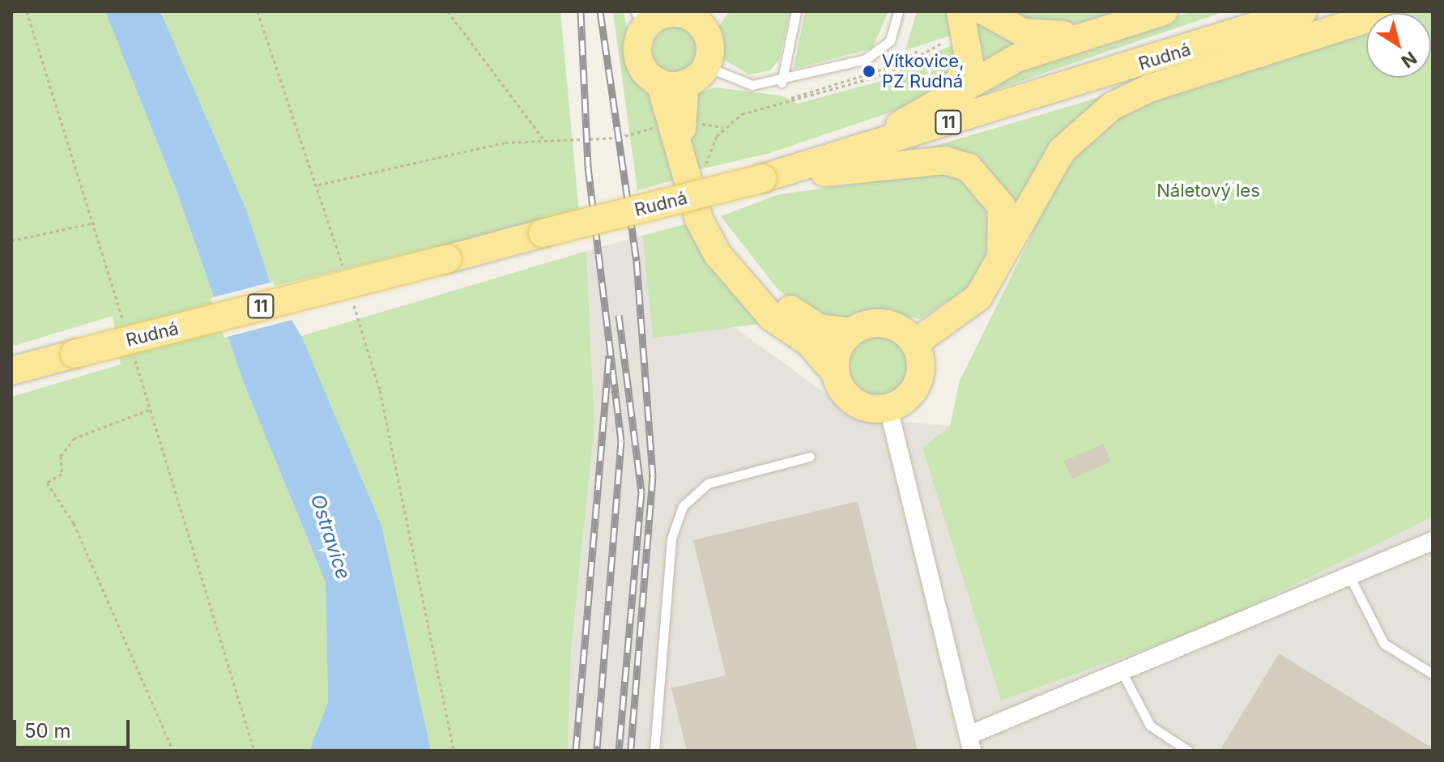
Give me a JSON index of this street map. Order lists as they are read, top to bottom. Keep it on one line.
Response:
{"streets":{"main road":["Rudná","11"]},"water":["Ostravice"],"parks":["Náletový les"],"places":["Vítkovice, PZ Rudná"],"scale_bar":"50 m","north":"bottom right"}
